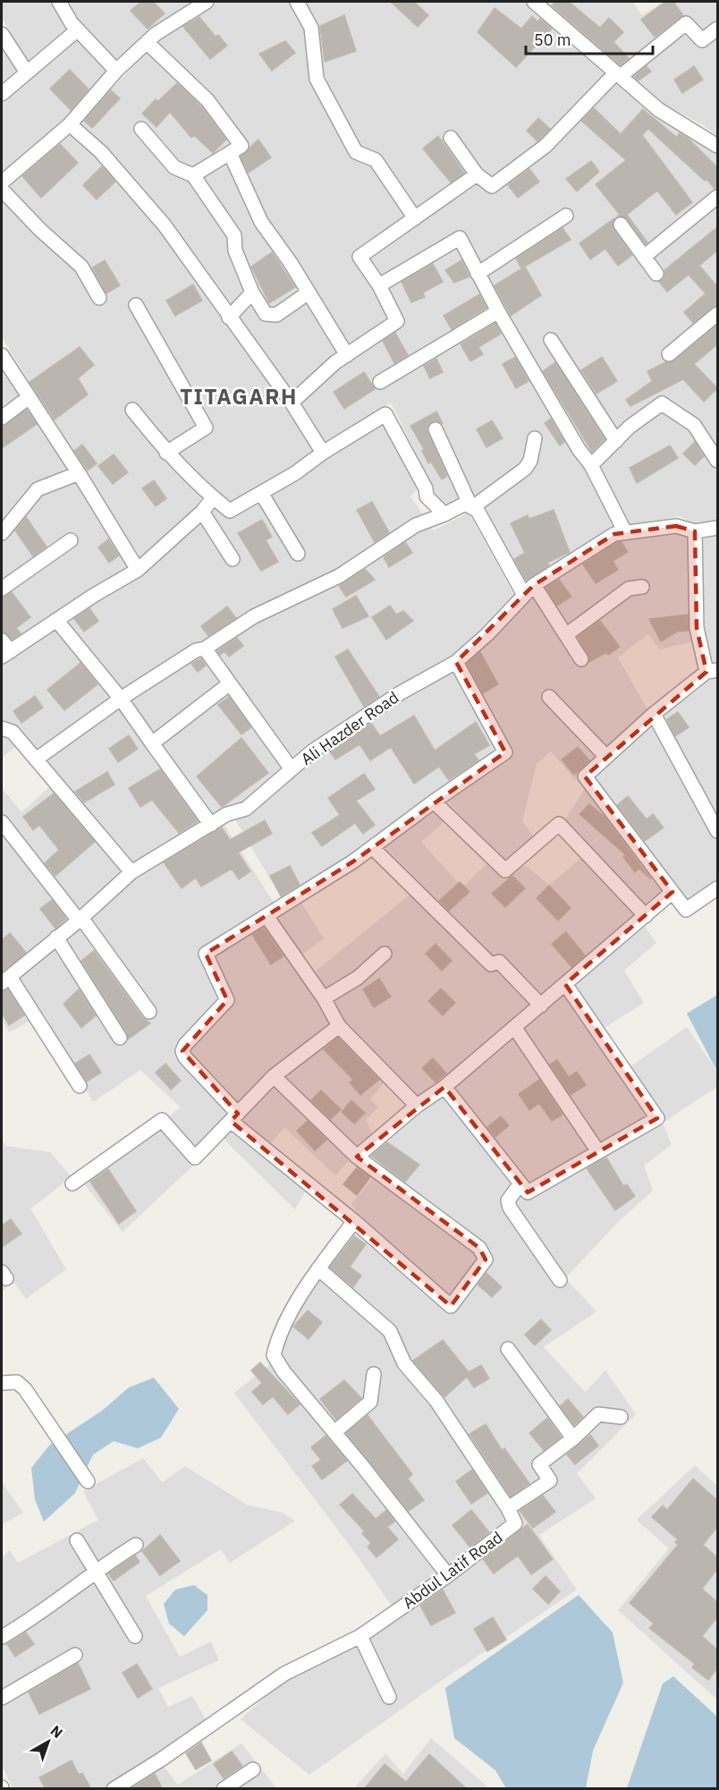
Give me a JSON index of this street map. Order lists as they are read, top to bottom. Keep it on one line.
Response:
{"streets":{"street":["Ali Hazder Road","Abdul Latif Road"]},"districts":["TITAGARH"],"scale_bar":"50 m","north":"top right"}
